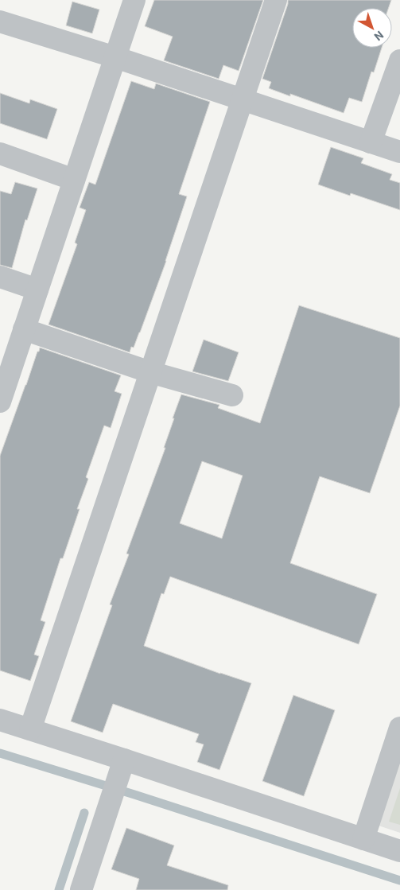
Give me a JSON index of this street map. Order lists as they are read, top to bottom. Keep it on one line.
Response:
{"north":"bottom right"}
